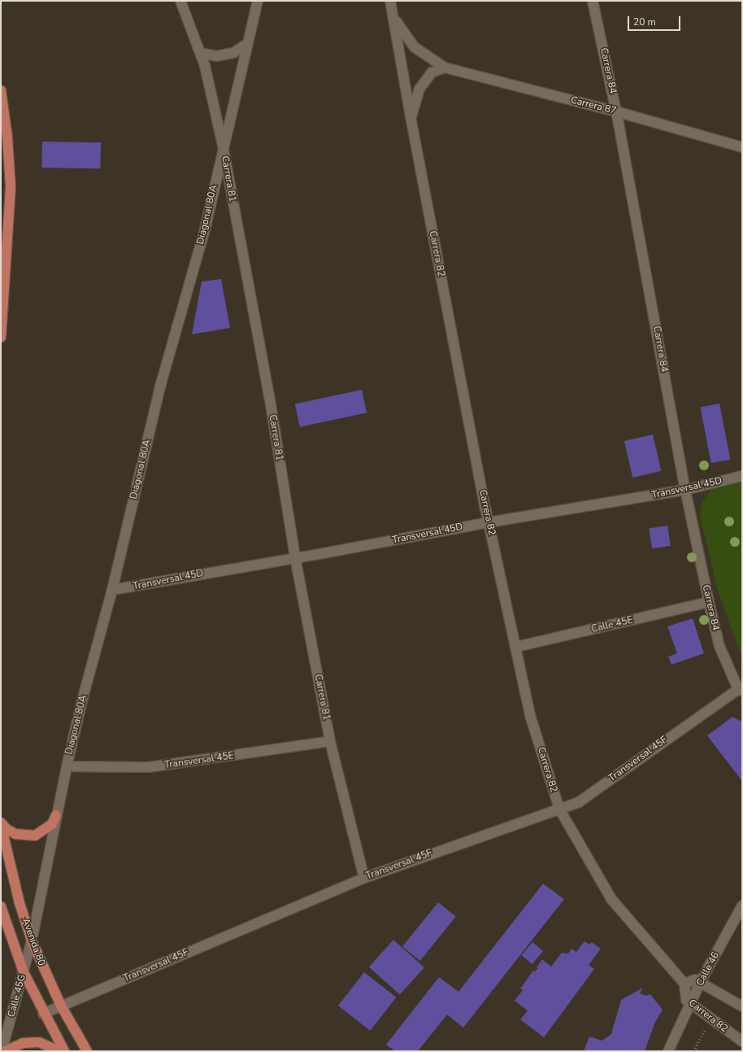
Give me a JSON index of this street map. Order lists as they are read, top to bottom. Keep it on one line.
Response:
{"streets":{"main road":["Avenida 80"],"street":["Carrera 84","Carrera 87","Carrera 81","Diagonal 80A","Carrera 82","Transversal 45D","Calle 45E","Transversal 45F","Transversal 45E","Calle 46","Calle 45G"]},"crossings":[["Carrera 84","Carrera 87"],["Carrera 84","Transversal 45D"],["Carrera 84","Calle 45E"],["Carrera 84","Transversal 45F"],["Carrera 87","Carrera 82"],["Carrera 81","Diagonal 80A"],["Carrera 81","Transversal 45D"],["Carrera 81","Transversal 45F"],["Carrera 81","Transversal 45E"],["Diagonal 80A","Transversal 45D"],["Diagonal 80A","Transversal 45E"],["Diagonal 80A","Avenida 80"],["Diagonal 80A","Calle 45G"],["Carrera 82","Transversal 45D"],["Carrera 82","Calle 45E"],["Carrera 82","Transversal 45F"],["Carrera 82","Calle 46"],["Transversal 45F","Avenida 80"],["Avenida 80","Calle 45G"]],"scale_bar":"20 m"}
